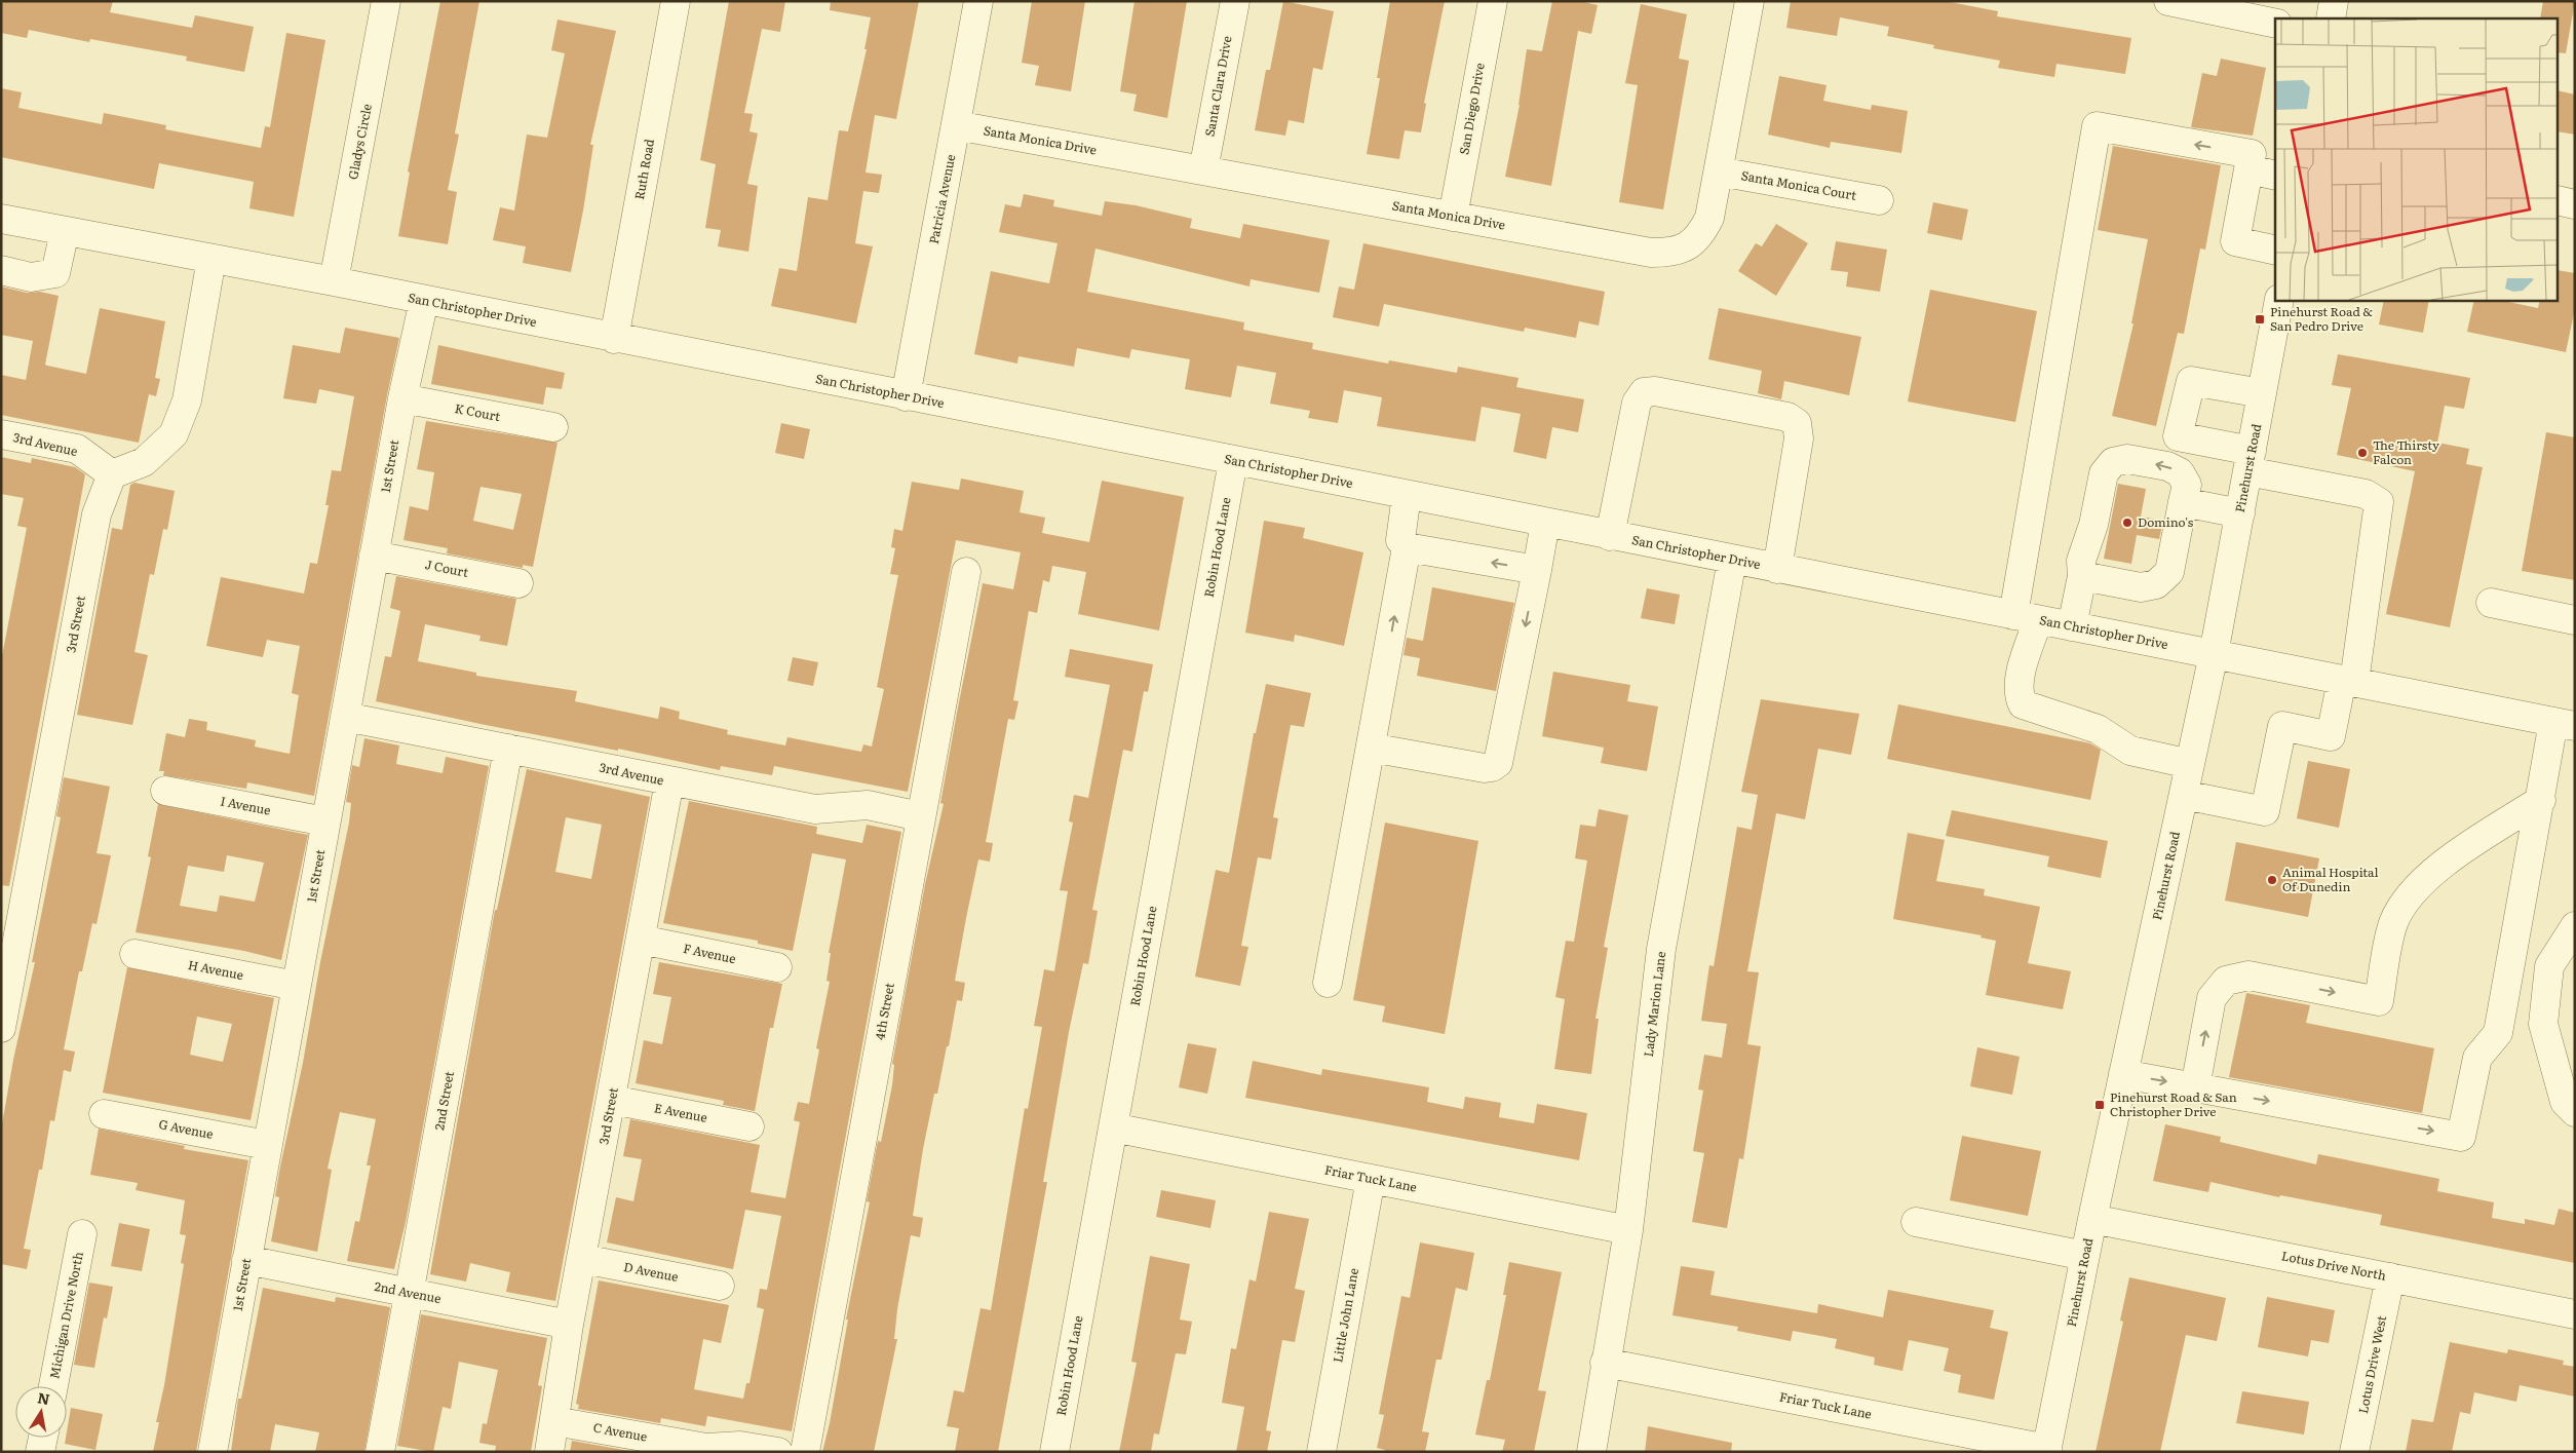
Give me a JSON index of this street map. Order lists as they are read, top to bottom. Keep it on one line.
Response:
{"streets":{"street":["Santa Clara Drive","San Diego Drive","Santa Monica Drive","Gladys Circle","Ruth Road","Santa Monica Court","Patricia Avenue","San Christopher Drive","K Court","3rd Avenue","1st Street","Pinehurst Road","Robin Hood Lane","J Court","3rd Street","I Avenue","F Avenue","H Avenue","Lady Marion Lane","4th Street","2nd Street","E Avenue","G Avenue","Friar Tuck Lane","Lotus Drive North","D Avenue","2nd Avenue","Michigan Drive North","Little John Lane","Lotus Drive West","C Avenue"]},"crossings":[["Santa Clara Drive","Santa Monica Drive"],["San Diego Drive","Santa Monica Drive"],["Santa Monica Drive","Santa Monica Court"],["Santa Monica Drive","Patricia Avenue"],["Gladys Circle","San Christopher Drive"],["Ruth Road","San Christopher Drive"],["Patricia Avenue","San Christopher Drive"],["San Christopher Drive","1st Street"],["San Christopher Drive","Pinehurst Road"],["San Christopher Drive","Robin Hood Lane"],["San Christopher Drive","Lady Marion Lane"],["K Court","1st Street"],["3rd Avenue","1st Street"],["3rd Avenue","3rd Street"],["3rd Avenue","4th Street"],["3rd Avenue","2nd Street"],["1st Street","J Court"],["1st Street","I Avenue"],["1st Street","H Avenue"],["1st Street","G Avenue"],["1st Street","2nd Avenue"],["Pinehurst Road","Friar Tuck Lane"],["Pinehurst Road","Lotus Drive North"],["Robin Hood Lane","Friar Tuck Lane"],["3rd Street","F Avenue"],["3rd Street","E Avenue"],["3rd Street","D Avenue"],["3rd Street","2nd Avenue"],["3rd Street","C Avenue"],["Lady Marion Lane","Friar Tuck Lane"],["2nd Street","2nd Avenue"],["Friar Tuck Lane","Little John Lane"],["Lotus Drive North","Lotus Drive West"]],"places":{"transit":["Pinehurst Road & San Pedro Drive","Pinehurst Road & San Christopher Drive"],"other":["The Thirsty Falcon","Domino's","Animal Hospital Of Dunedin"]},"north":"top"}
